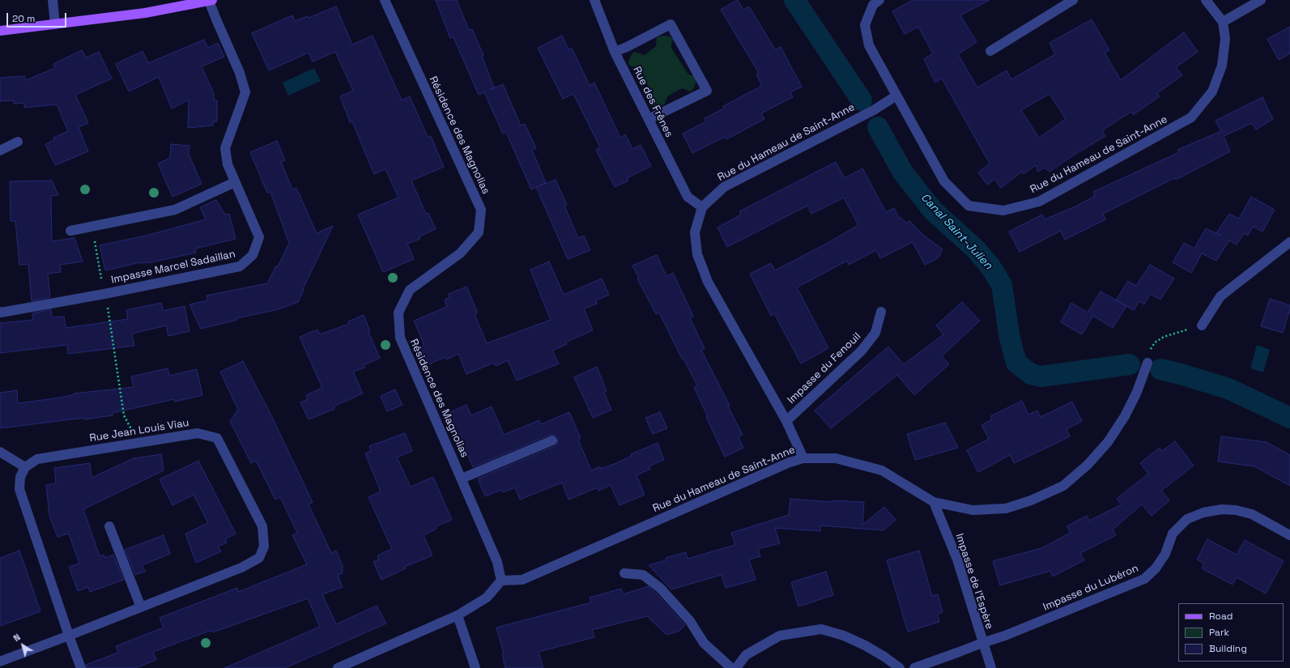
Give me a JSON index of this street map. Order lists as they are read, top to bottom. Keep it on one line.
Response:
{"streets":{"street":["Rue des Frênes","Résidence des Magnolias","Rue du Hameau de Saint-Anne","Impasse Marcel Sadaillan","Impasse du Fenouil","Rue Jean Louis Viau","Impasse de l'Espère","Impasse du Lubéron"]},"crossings":[["Rue des Frênes","Rue du Hameau de Saint-Anne"],["Résidence des Magnolias","Rue du Hameau de Saint-Anne"],["Rue du Hameau de Saint-Anne","Impasse du Fenouil"],["Impasse de l'Espère","Impasse du Lubéron"]],"water":["Canal Saint-Julien"],"legend":["Road","Park","Building"],"scale_bar":"20 m","north":"top left"}
